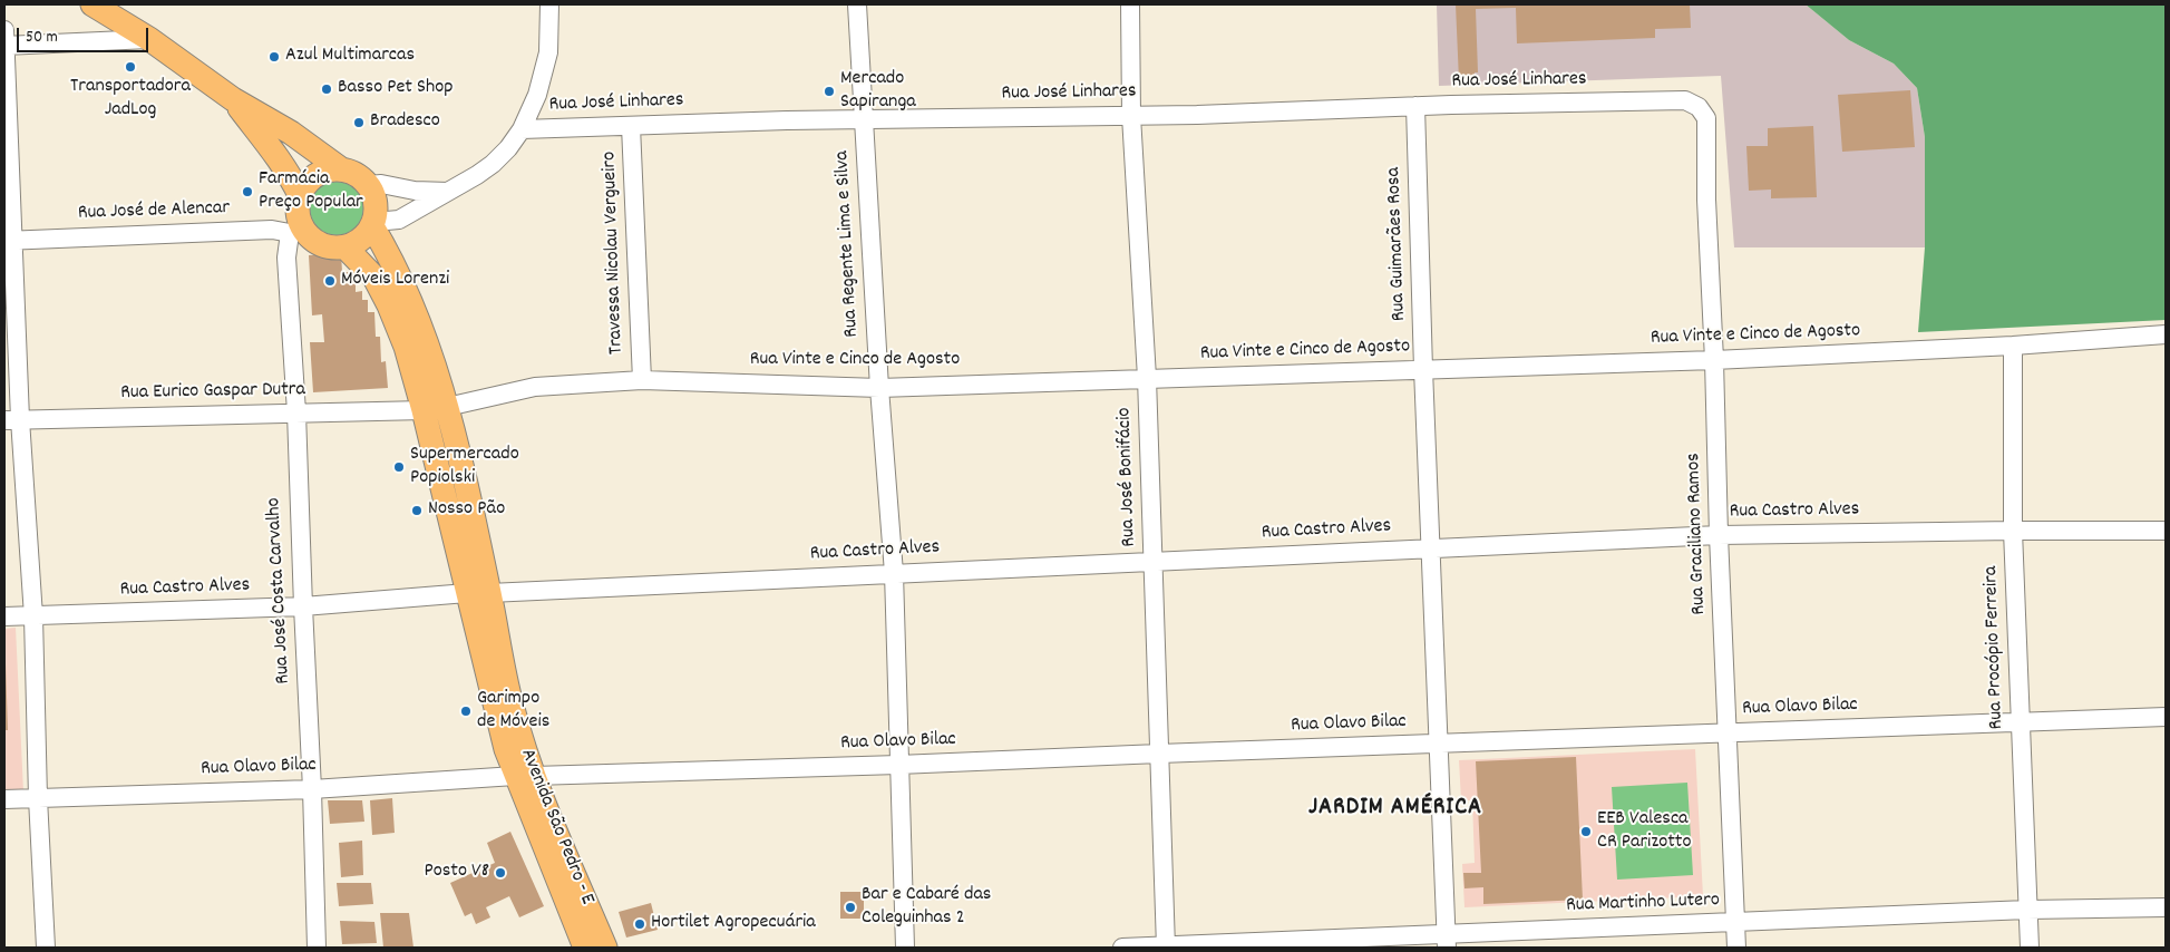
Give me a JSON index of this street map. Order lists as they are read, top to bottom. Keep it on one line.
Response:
{"streets":{"main road":["Avenida São Pedro - E"],"street":["Rua José Linhares","Rua José de Alencar","Rua Regente Lima e Silva","Rua Guimarães Rosa","Travessa Nicolau Vergueiro","Rua Vinte e Cinco de Agosto","Rua Eurico Gaspar Dutra","Rua José Bonifácio","Rua Castro Alves","Rua Graciliano Ramos","Rua José Costa Carvalho","Rua Procópio Ferreira","Rua Olavo Bilac","Rua Martinho Lutero"]},"crossings":[["Rua José Linhares","Rua Regente Lima e Silva"],["Rua José Linhares","Rua Guimarães Rosa"],["Rua José Linhares","Travessa Nicolau Vergueiro"],["Rua José Linhares","Rua José Bonifácio"],["Rua José Linhares","Rua Graciliano Ramos"],["Rua José de Alencar","Rua José Costa Carvalho"],["Rua José de Alencar","Avenida São Pedro - E"],["Rua Regente Lima e Silva","Rua Vinte e Cinco de Agosto"],["Rua Regente Lima e Silva","Rua Castro Alves"],["Rua Regente Lima e Silva","Rua Olavo Bilac"],["Rua Guimarães Rosa","Rua Vinte e Cinco de Agosto"],["Rua Guimarães Rosa","Rua Castro Alves"],["Rua Guimarães Rosa","Rua Olavo Bilac"],["Rua Guimarães Rosa","Rua Martinho Lutero"],["Travessa Nicolau Vergueiro","Rua Vinte e Cinco de Agosto"],["Rua Vinte e Cinco de Agosto","Rua José Bonifácio"],["Rua Vinte e Cinco de Agosto","Rua Graciliano Ramos"],["Rua Vinte e Cinco de Agosto","Rua Procópio Ferreira"],["Rua Vinte e Cinco de Agosto","Avenida São Pedro - E"],["Rua Eurico Gaspar Dutra","Rua José Costa Carvalho"],["Rua Eurico Gaspar Dutra","Avenida São Pedro - E"],["Rua José Bonifácio","Rua Castro Alves"],["Rua José Bonifácio","Rua Olavo Bilac"],["Rua José Bonifácio","Rua Martinho Lutero"],["Rua Castro Alves","Rua Graciliano Ramos"],["Rua Castro Alves","Rua José Costa Carvalho"],["Rua Castro Alves","Rua Procópio Ferreira"],["Rua Castro Alves","Avenida São Pedro - E"],["Rua Graciliano Ramos","Rua Olavo Bilac"],["Rua Graciliano Ramos","Rua Martinho Lutero"],["Rua José Costa Carvalho","Rua Olavo Bilac"],["Rua José Costa Carvalho","Avenida São Pedro - E"],["Rua Procópio Ferreira","Rua Olavo Bilac"],["Rua Procópio Ferreira","Rua Martinho Lutero"],["Rua Olavo Bilac","Avenida São Pedro - E"]],"districts":["JARDIM AMÉRICA"],"places":["Azul Multimarcas","Transportadora JadLog","Basso Pet Shop","Mercado Sapiranga","Bradesco","Farmácia Preço Popular","Móveis Lorenzi","Supermercado Popiolski","Nosso Pão","Garimpo de Móveis","EEB Valesca CR Parizotto","Posto V8","Bar e Cabaré das Coleguinhas 2","Hortilet Agropecuária"],"scale_bar":"50 m"}
